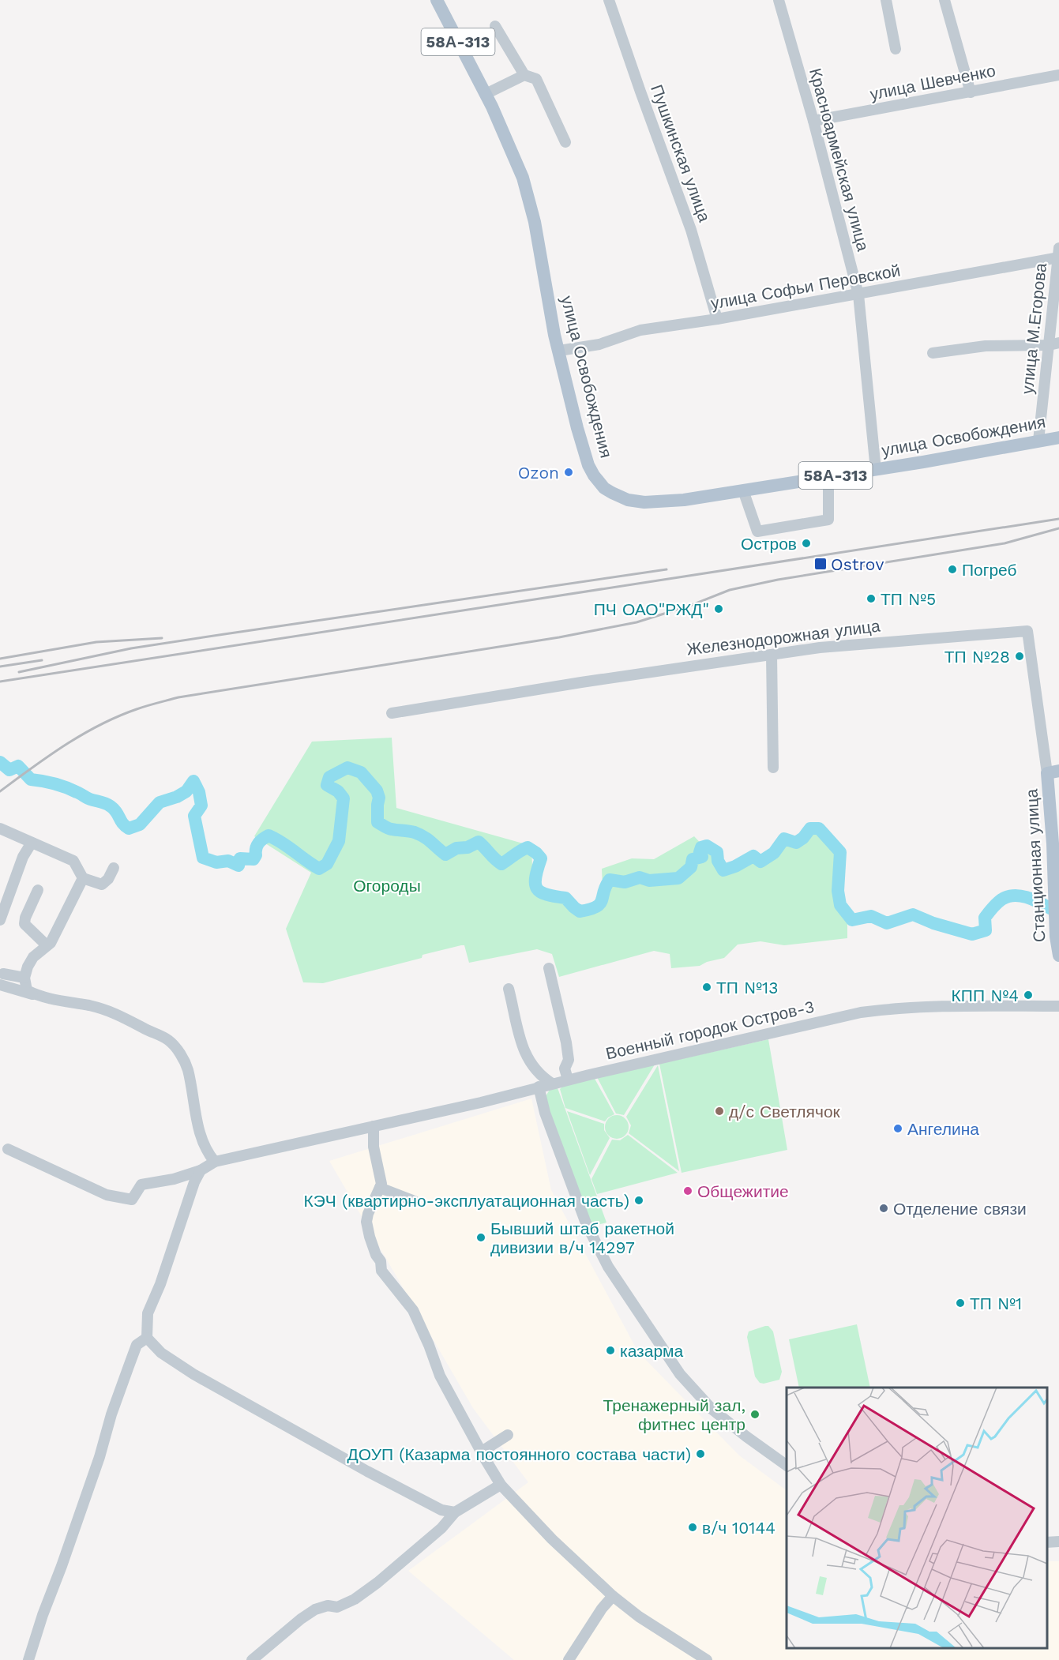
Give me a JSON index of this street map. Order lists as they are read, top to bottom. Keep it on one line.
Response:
{"streets":{"main road":["58А-313","улица Освобождения","Станционная улица"],"street":["улица Шевченко","Пушкинская улица","Красноармейская улица","улица Софьи Перовской","улица М.Егорова","Железнодорожная улица","Военный городок Остров-3"]},"crossings":[["улица Шевченко","Красноармейская улица"],["Пушкинская улица","улица Софьи Перовской"],["Красноармейская улица","улица Софьи Перовской"],["Красноармейская улица","улица Освобождения"],["улица Софьи Перовской","улица М.Егорова"],["улица Софьи Перовской","улица Освобождения"],["улица М.Егорова","улица Освобождения"],["Железнодорожная улица","Станционная улица"]],"parks":["Огороды"],"places":{"other":["Ozon","Остров","Погреб","ТП №5","ПЧ ОАО\"РЖД\"","ТП №28","ТП №13","КПП №4","д/с Светлячок","Ангелина","Общежитие","КЭЧ (квартирно-эксплуатационная часть)","Отделение связи","Бывший штаб ракетной дивизии в/ч 14297","ТП №1","казарма","Тренажерный зал, фитнес центр","ДОУП (Казарма постоянного состава части)","в/ч 10144"],"transit":["Ostrov"]}}
